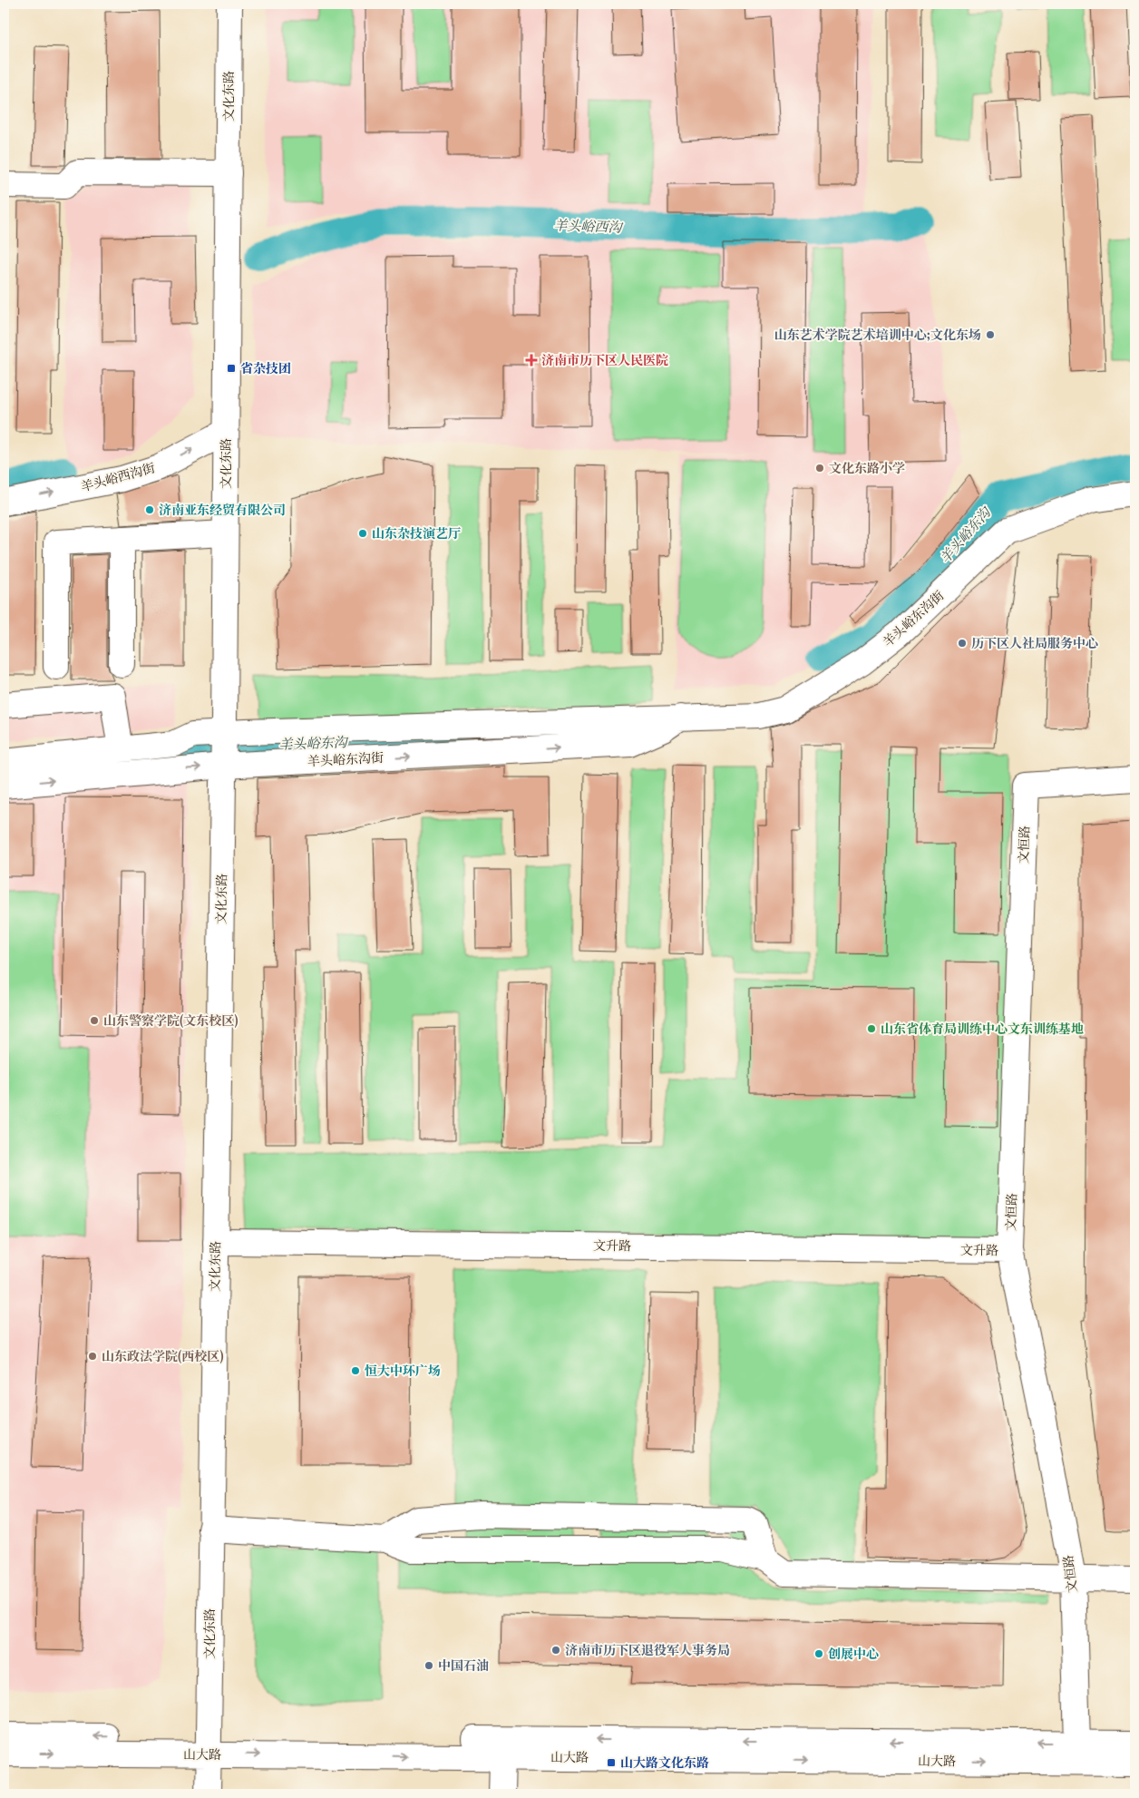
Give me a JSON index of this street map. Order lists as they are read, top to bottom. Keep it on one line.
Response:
{"streets":{"street":["文化东路","羊头峪西沟街","羊头峪东沟街","文恒路","文升路","山大路"]},"crossings":[["文化东路","羊头峪西沟街"],["文化东路","羊头峪东沟街"],["文化东路","文升路"],["文化东路","山大路"],["文恒路","文升路"],["文恒路","山大路"]],"water":["羊头峪西沟","羊头峪东沟"],"places":{"other":["山东艺术学院艺术培训中心;文化东场","文化东路小学","济南亚东经贸有限公司","山东杂技演艺厅","历下区人社局服务中心","山东警察学院(文东校区)","山东省体育局训练中心文东训练基地","山东政法学院(西校区)","恒大中环广场","济南市历下区退役军人事务局","创展中心","中国石油"],"health":["济南市历下区人民医院"],"transit":["省杂技团","山大路文化东路"]}}
